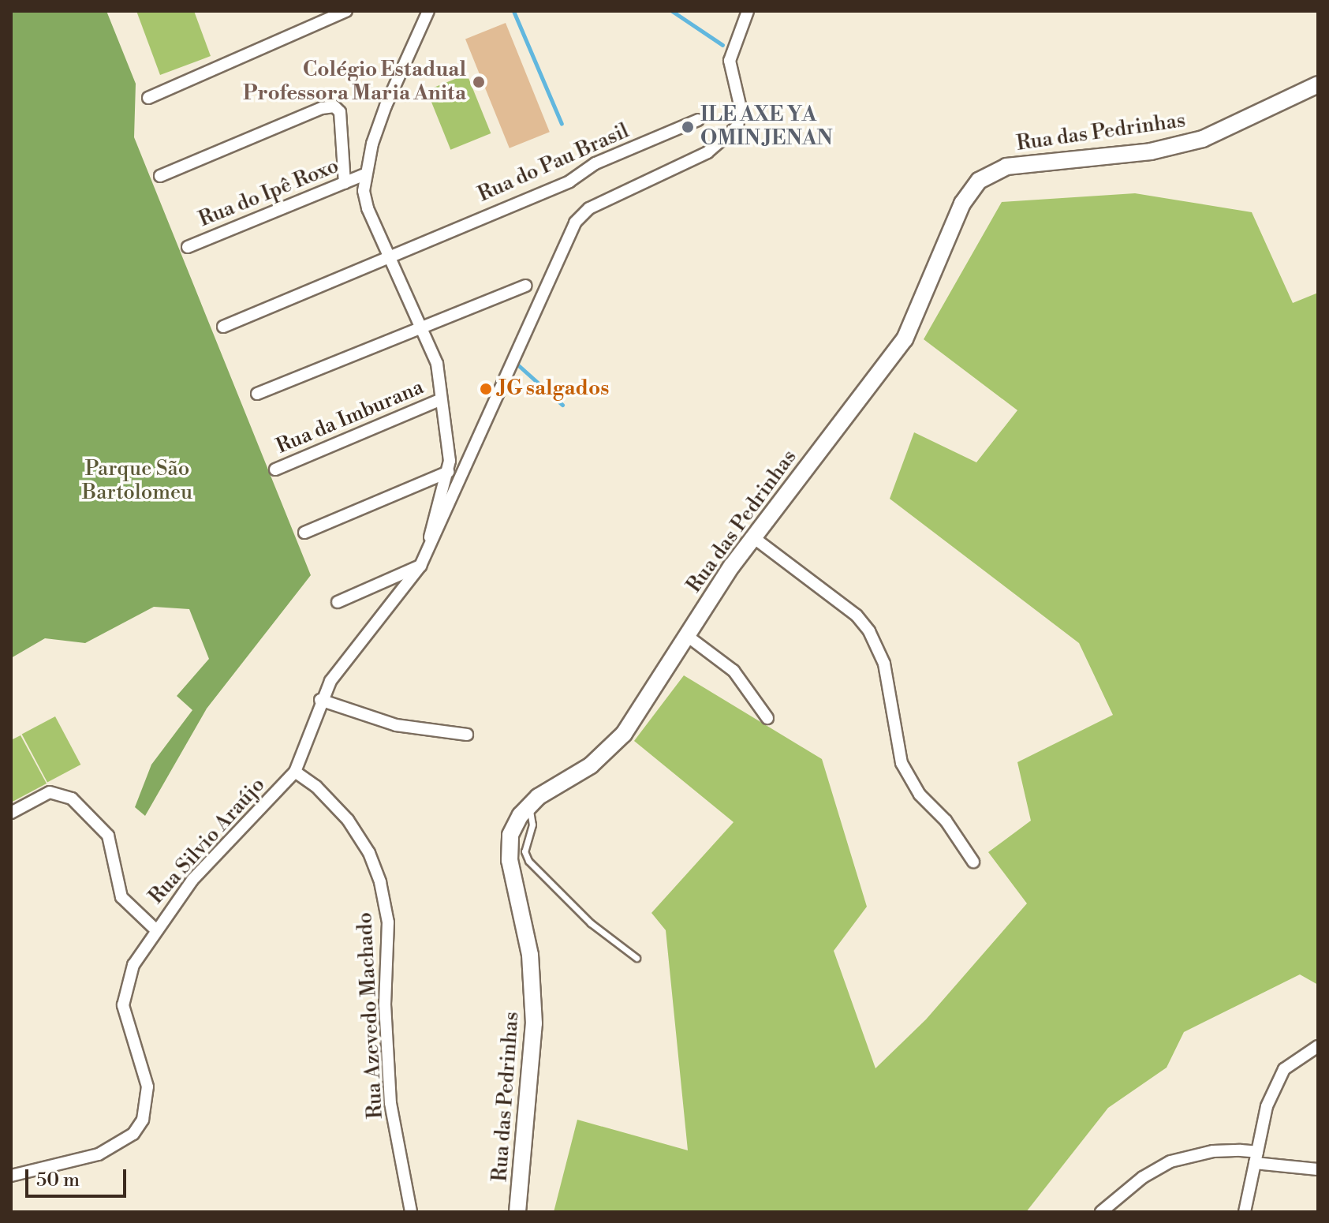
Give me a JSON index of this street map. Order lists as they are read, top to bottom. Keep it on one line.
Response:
{"streets":{"main road":["Rua das Pedrinhas"],"street":["Rua do Pau Brasil","Rua do Ipê Roxo","Rua da Imburana","Rua Silvio Araújo","Rua Azevedo Machado"]},"crossings":[["Rua Silvio Araújo","Rua Azevedo Machado"]],"parks":["Parque São Bartolomeu"],"places":["Colégio Estadual Professora Maria Anita","ILE AXE YA OMIN JENAN","JG salgados"],"scale_bar":"50 m"}
